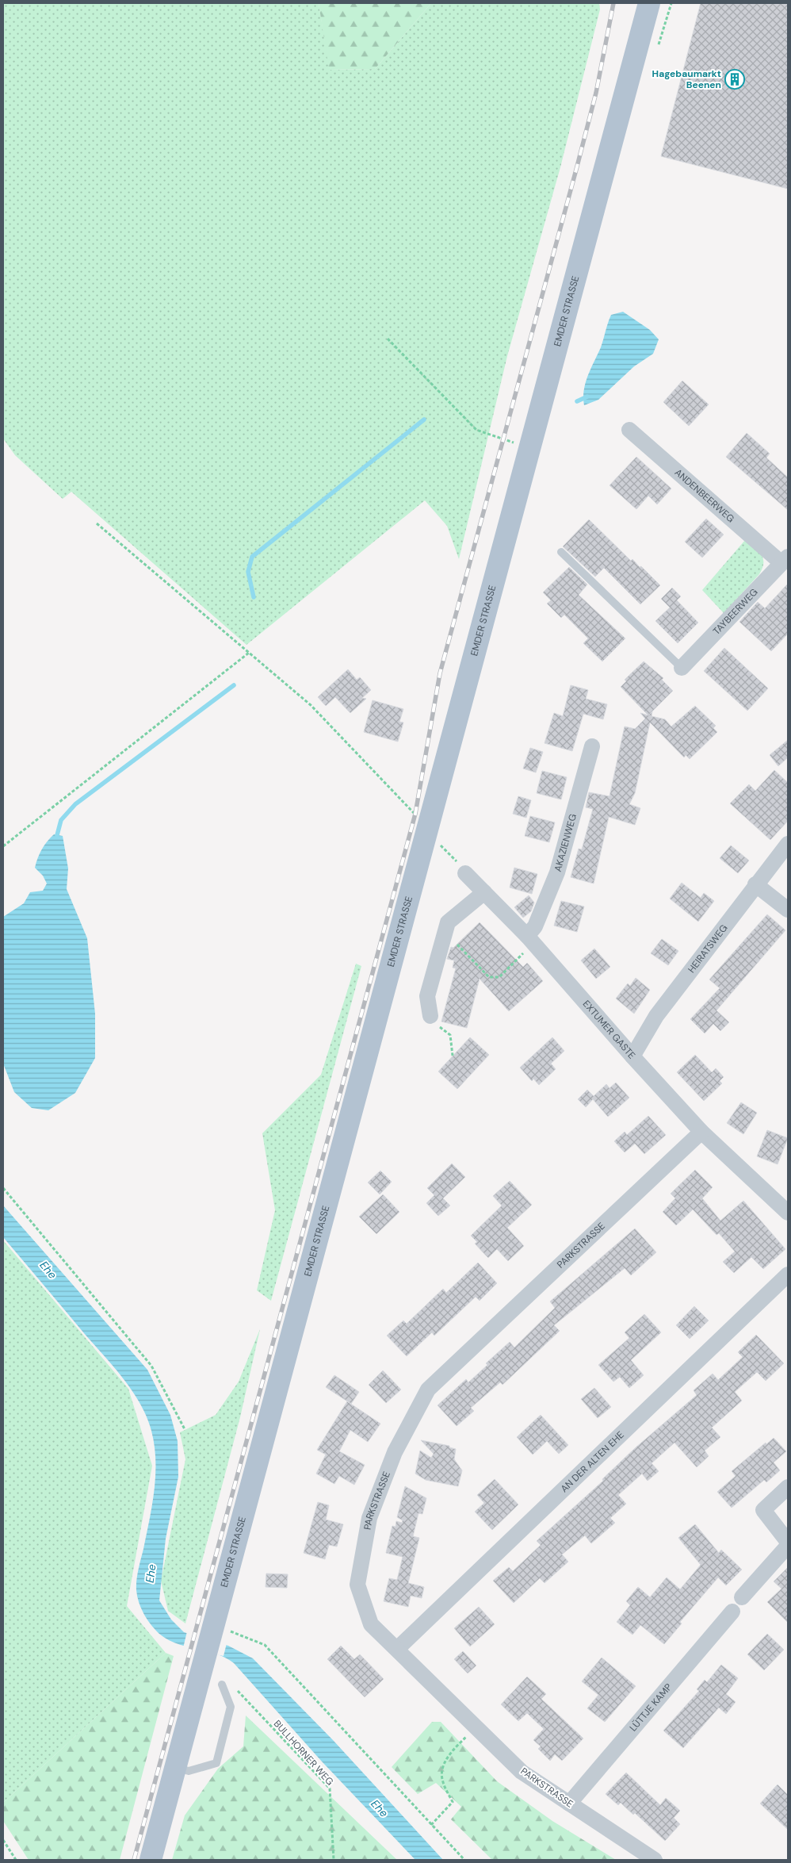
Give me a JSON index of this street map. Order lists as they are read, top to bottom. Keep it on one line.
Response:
{"streets":{"main road":["EMDER STRASSE"],"street":["ANDENBEERWEG","TAYBEERWEG","AKAZIENWEG","HEIRATSWEG","EXTUMER GASTE","PARKSTRASSE","AN DER ALTEN EHE","LÜTTJE KAMP"],"path":["BULLHORNER WEG"]},"crossings":[["ANDENBEERWEG","TAYBEERWEG"],["AKAZIENWEG","EXTUMER GASTE"],["HEIRATSWEG","EXTUMER GASTE"],["EXTUMER GASTE","PARKSTRASSE"],["PARKSTRASSE","AN DER ALTEN EHE"],["PARKSTRASSE","LÜTTJE KAMP"]],"water":["Ehe"],"places":{"building":["Hagebaumarkt Beenen"]}}
